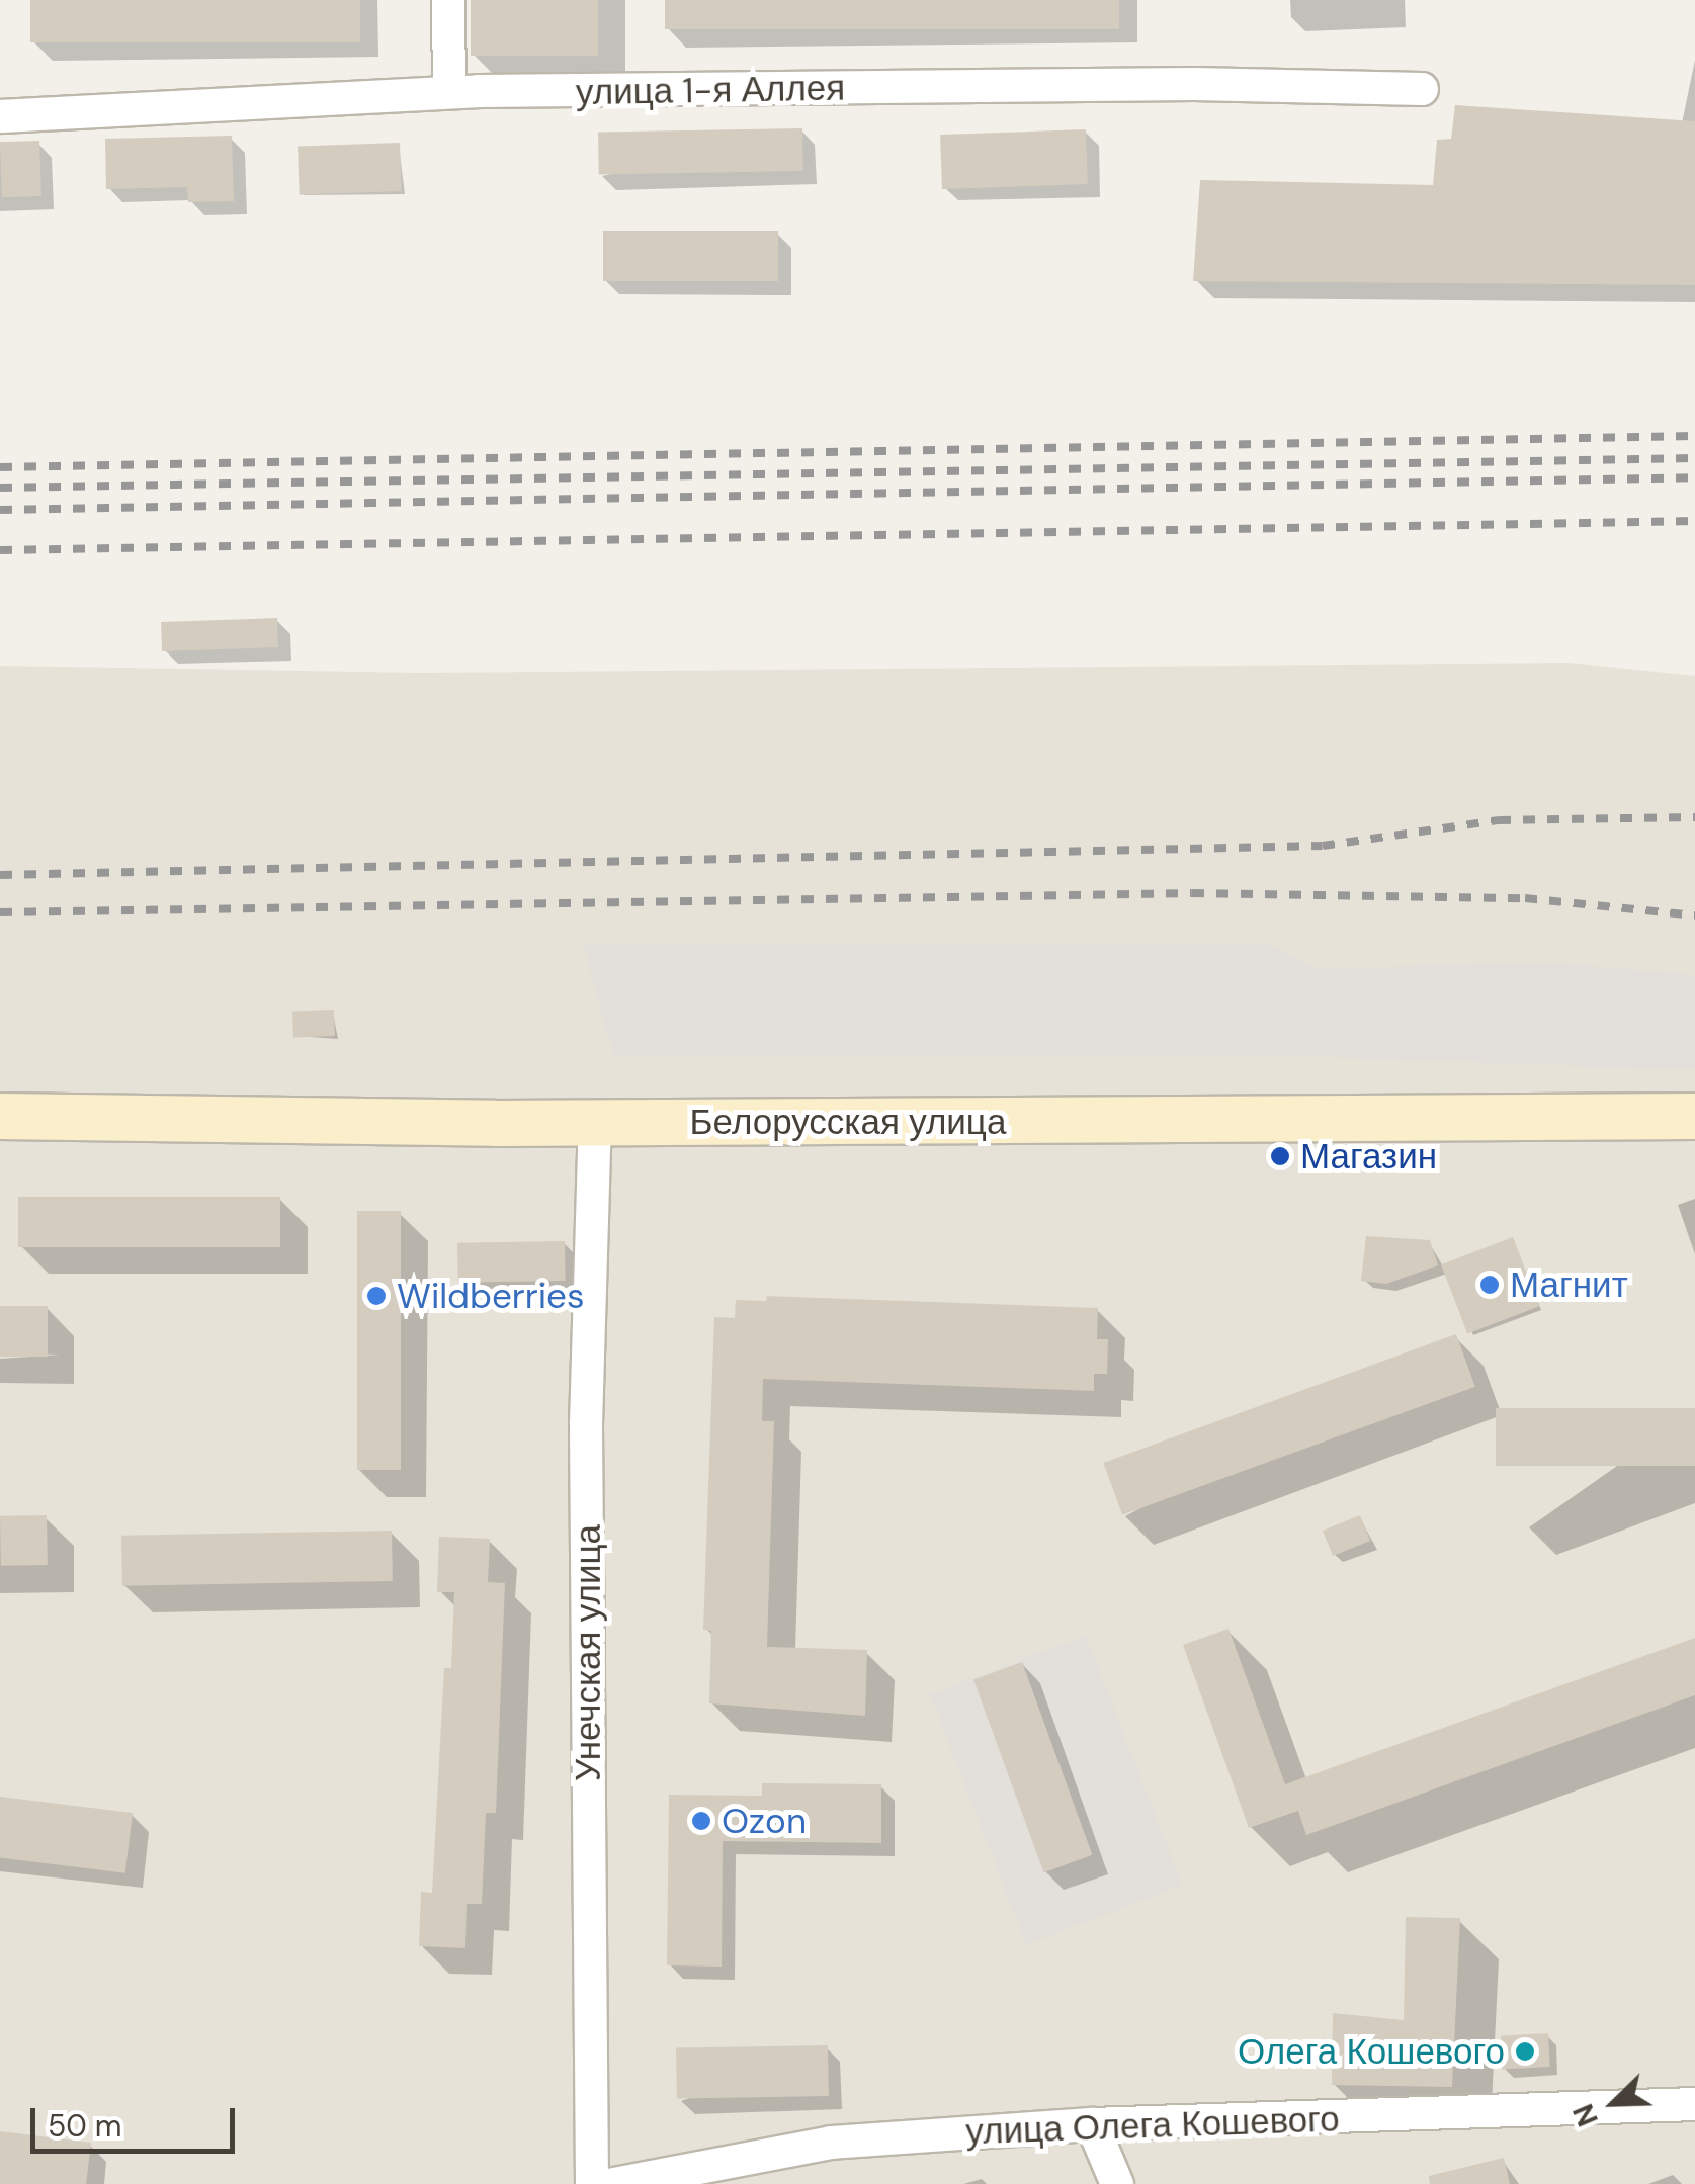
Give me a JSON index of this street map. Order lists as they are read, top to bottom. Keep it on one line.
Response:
{"streets":{"main road":["Белорусская улица"],"street":["улица 1-я Аллея","Унечская улица","улица Олега Кошевого"]},"crossings":[["Белорусская улица","Унечская улица"]],"places":["Магазин","Магнит","Wildberries","Ozon","Олега Кошевого"],"scale_bar":"50 m","north":"bottom left"}
